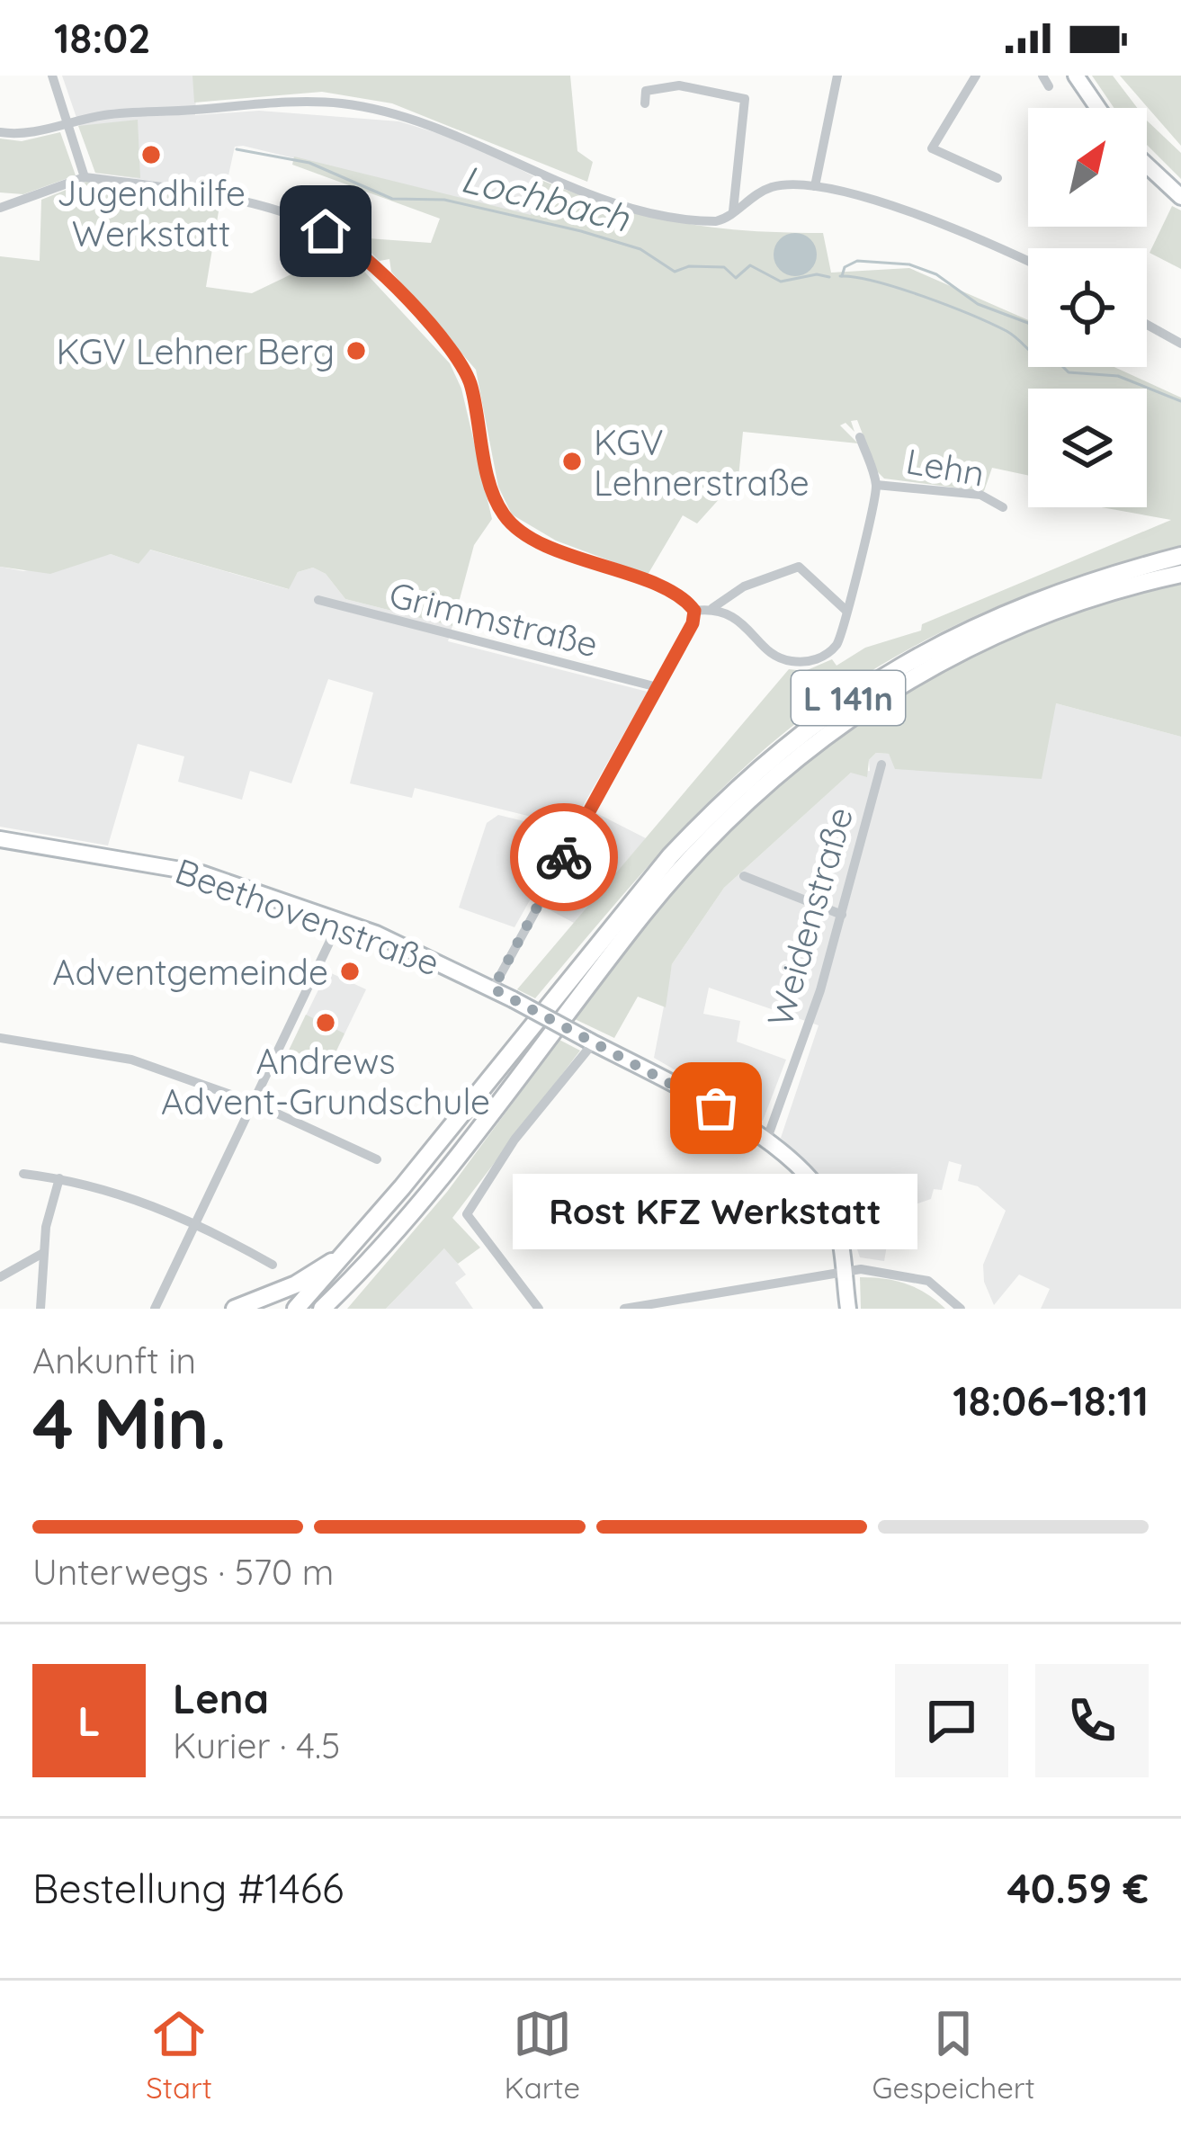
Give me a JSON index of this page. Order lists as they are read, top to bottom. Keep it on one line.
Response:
{"streets":{"highway":["L 141n"],"main road":["Beethovenstraße"],"street":["Lehn","Grimmstraße","Weidenstraße"]},"crossings":[["Beethovenstraße","Weidenstraße"]],"water":["Lochbach"],"places":["Jugendhilfe Werkstatt","KGV Lehner Berg","KGV Lehnerstraße","Adventgemeinde","Andrews Advent-Grundschule","Rost KFZ Werkstatt"],"north":"top right","page":{"status":"18:02","bubble":"Rost KFZ Werkstatt","heading":["4 Min.","Ankunft in","18:06–18:11"],"panel":["Lena","Kurier · 4.5","Bestellung #1466","40.59 €"],"bar":"Unterwegs · 570 m","round":"L","tabs":["Start","Karte","Gespeichert"]}}
